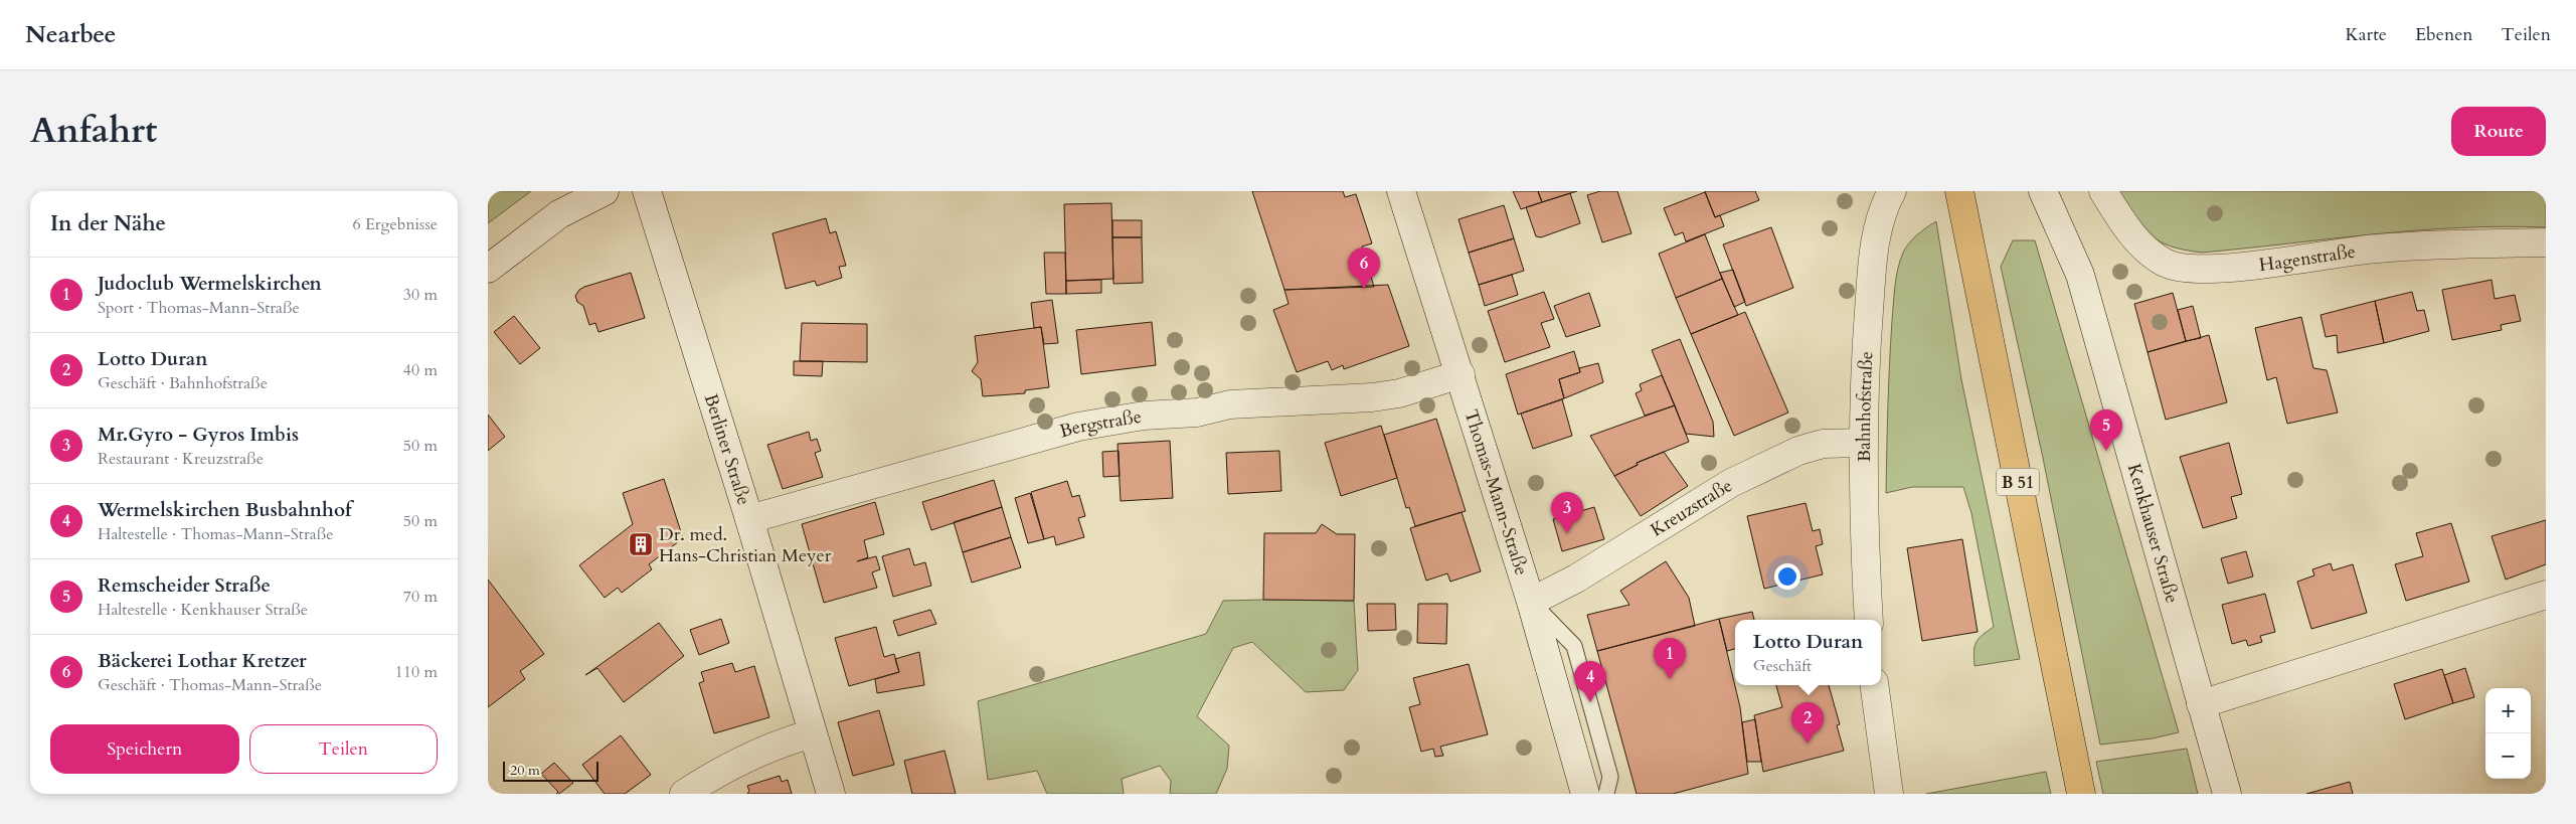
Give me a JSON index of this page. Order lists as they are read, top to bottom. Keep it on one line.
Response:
{"streets":{"main road":["B 51"],"street":["Hagenstraße","Bahnhofstraße","Bergstraße","Berliner Straße","Thomas-Mann-Straße","Kreuzstraße","Kenkhauser Straße"]},"crossings":[["Bahnhofstraße","Kreuzstraße"],["Bergstraße","Berliner Straße"],["Bergstraße","Thomas-Mann-Straße"],["Thomas-Mann-Straße","Kreuzstraße"]],"places":{"building":["Dr. med. Hans-Christian Meyer"]},"scale_bar":"20 m","page":{"header":"Nearbee","nav":["Karte","Ebenen","Teilen"],"title":"Anfahrt","buttons":["Route",["Speichern","Teilen"]],"heading":["In der Nähe","6 Ergebnisse"],"pins":["6","5","3","1","4","2"],"list":[{"mark":"1","name":"Judoclub Wermelskirchen","note":"Sport · Thomas-Mann-Straße","value":"30 m"},{"mark":"2","name":"Lotto Duran","note":"Geschäft · Bahnhofstraße","value":"40 m"},{"mark":"3","name":"Mr.Gyro - Gyros Imbis","note":"Restaurant · Kreuzstraße","value":"50 m"},{"mark":"4","name":"Wermelskirchen Busbahnhof","note":"Haltestelle · Thomas-Mann-Straße","value":"50 m"},{"mark":"5","name":"Remscheider Straße","note":"Haltestelle · Kenkhauser Straße","value":"70 m"},{"mark":"6","name":"Bäckerei Lothar Kretzer","note":"Geschäft · Thomas-Mann-Straße","value":"110 m"}],"popup":["Lotto Duran","Geschäft"],"map_buttons":["+","−"],"scale":"20 m"}}
